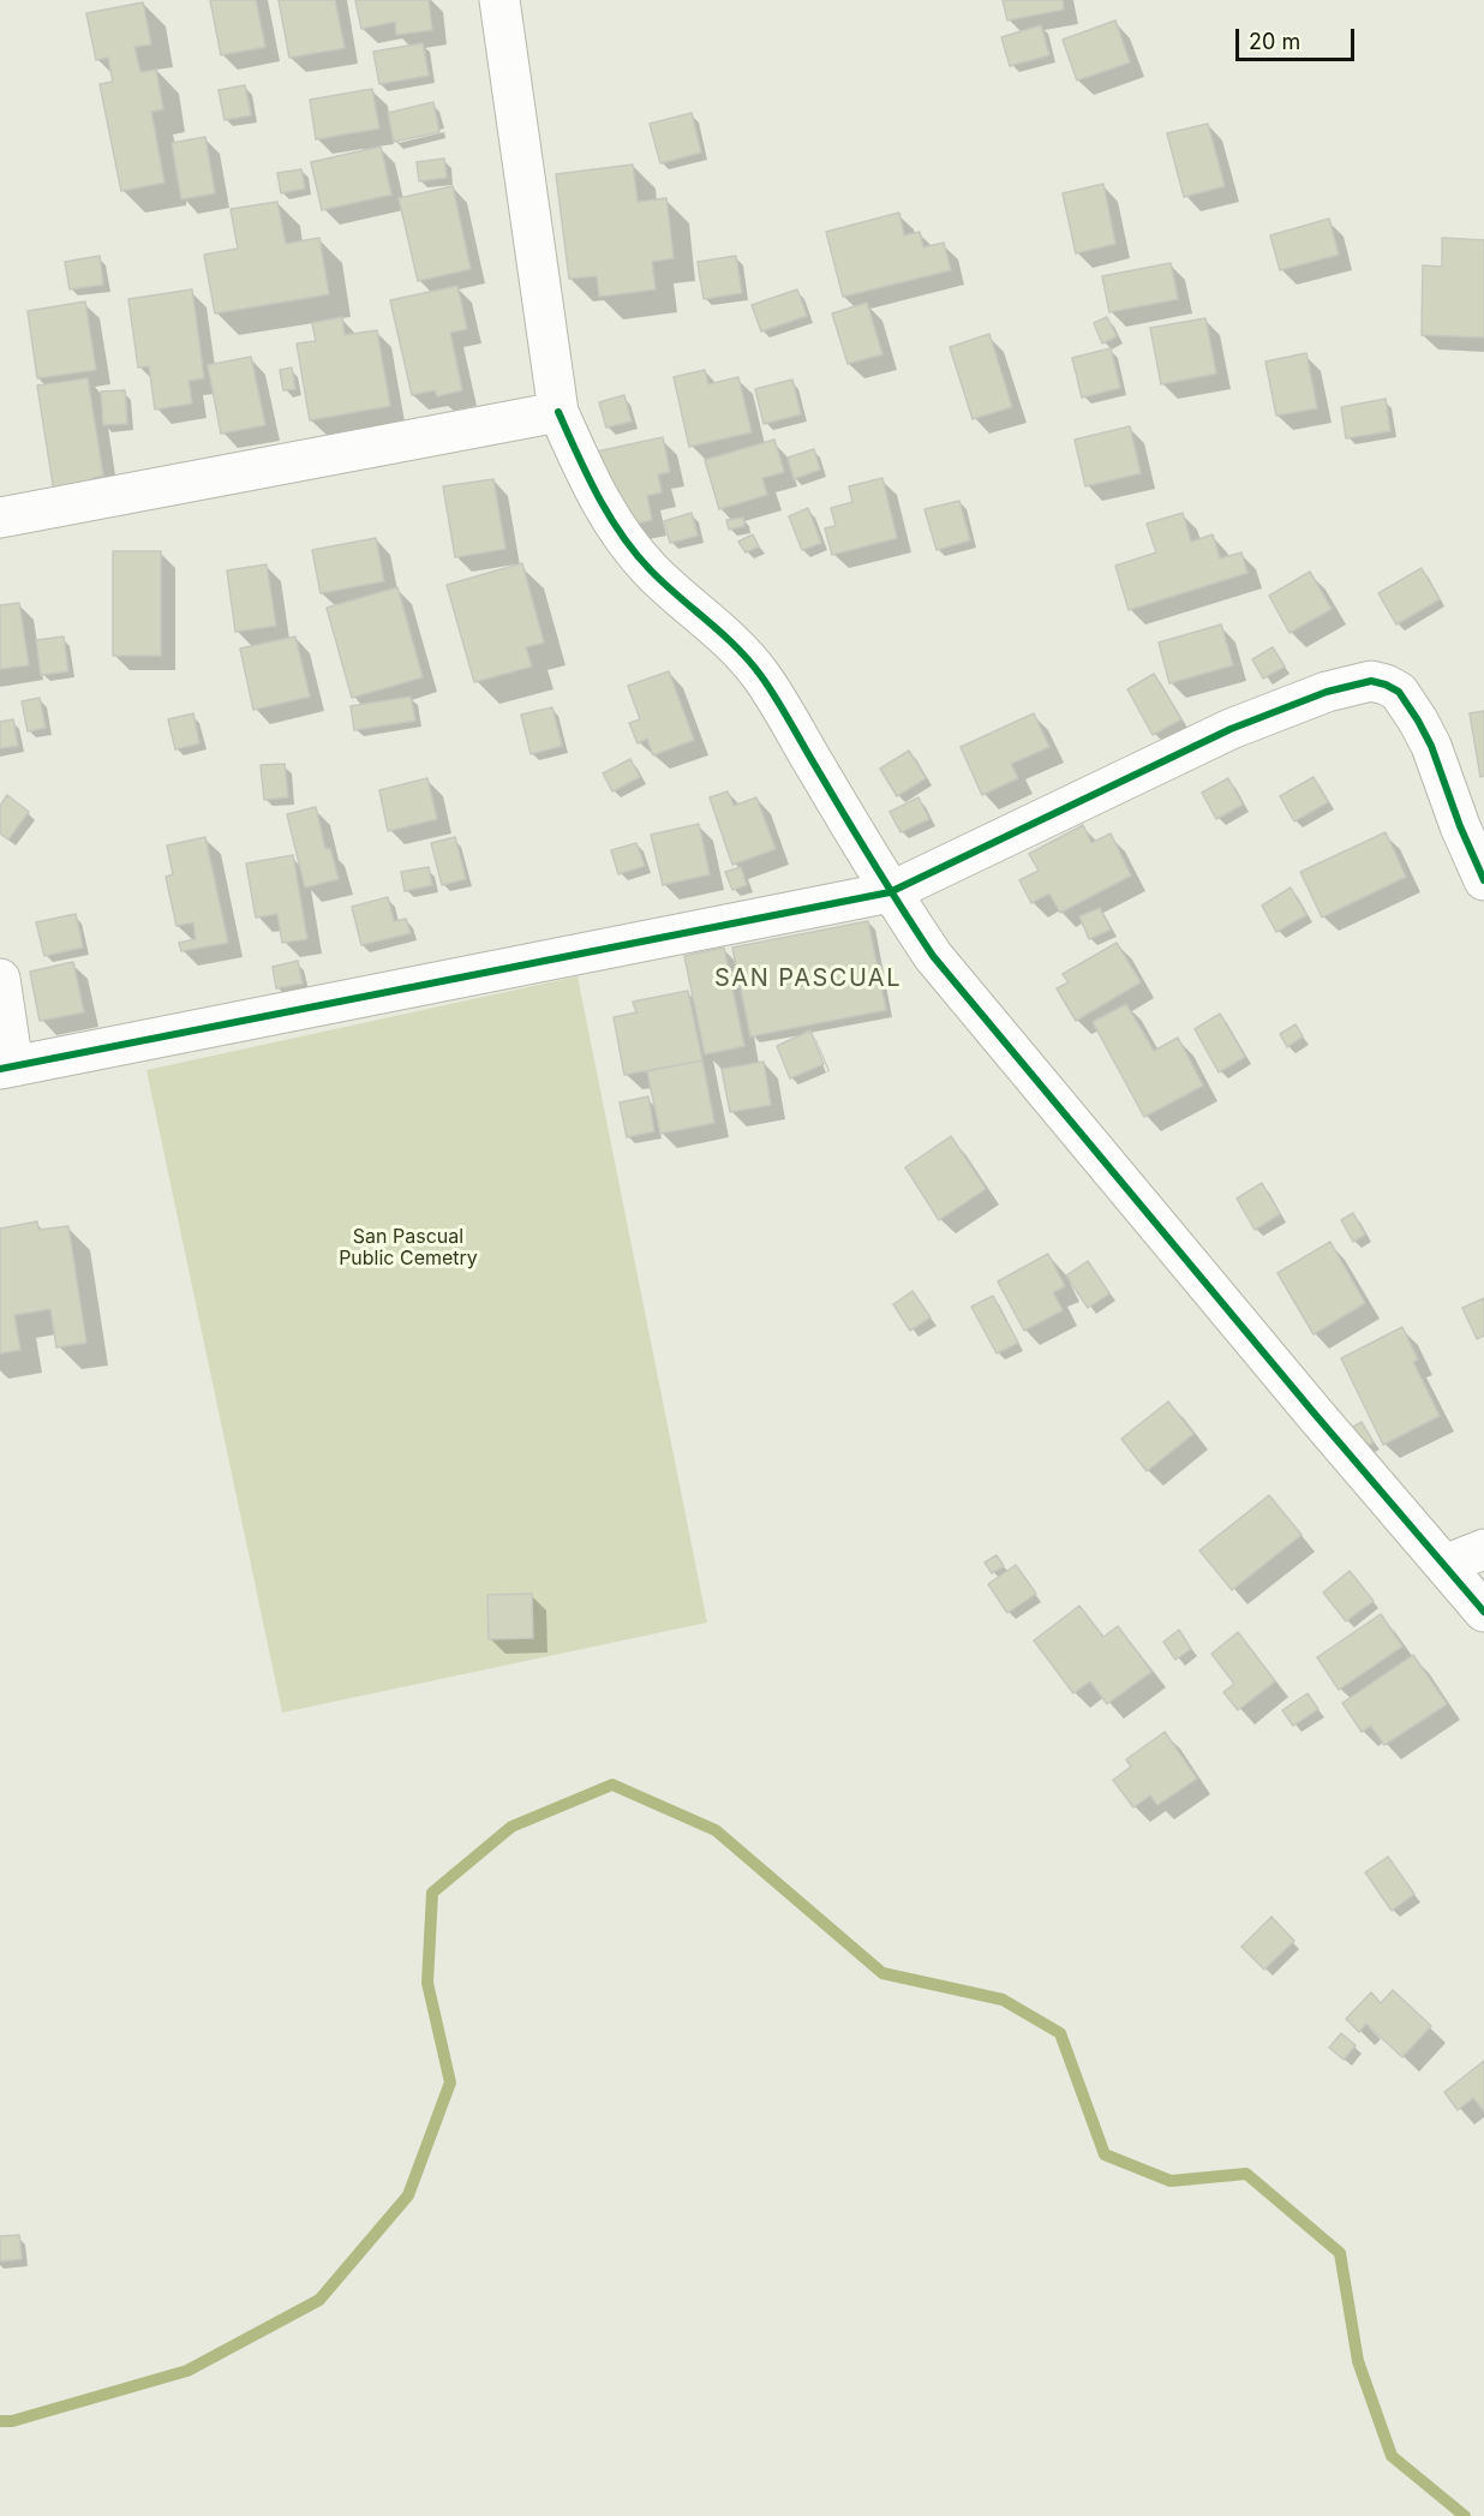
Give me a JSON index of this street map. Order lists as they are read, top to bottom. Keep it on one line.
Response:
{"districts":["SAN PASCUAL"],"parks":["San Pascual Public Cemetry"],"scale_bar":"20 m"}
